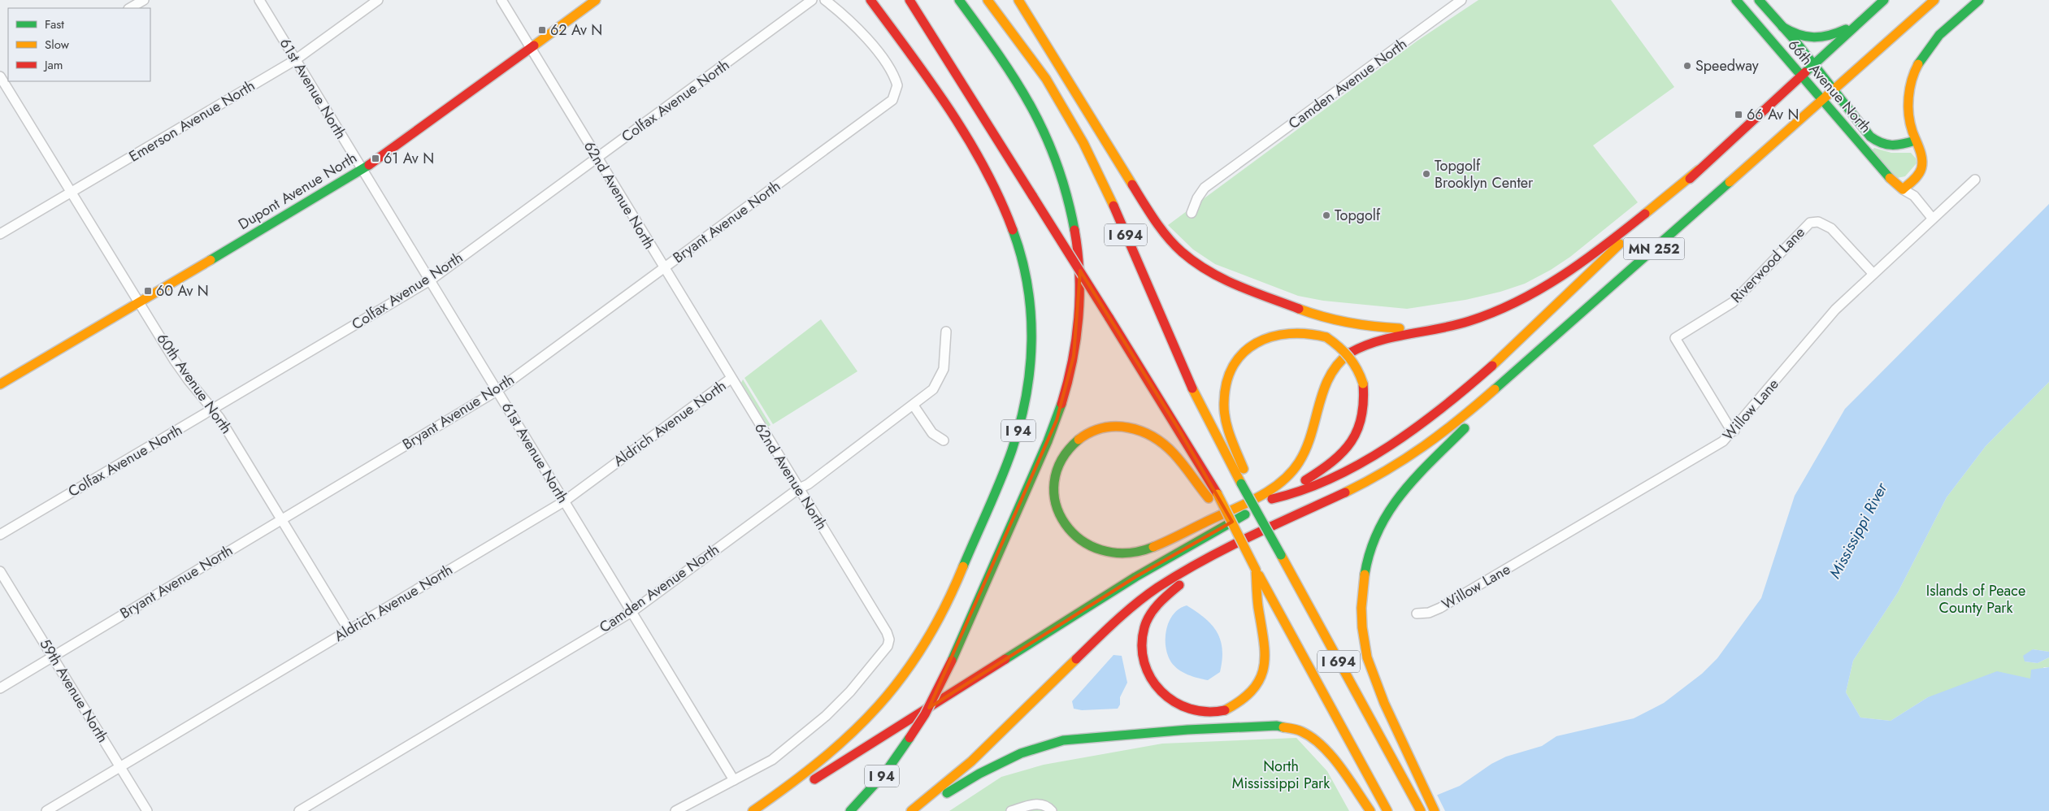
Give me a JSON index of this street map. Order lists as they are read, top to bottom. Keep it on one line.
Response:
{"streets":{"main road":["66th Avenue North","Dupont Avenue North","I 694","MN 252","I 94"],"street":["Camden Avenue North","61st Avenue North","Colfax Avenue North","Emerson Avenue North","62nd Avenue North","Bryant Avenue North","Riverwood Lane","60th Avenue North","Willow Lane","Aldrich Avenue North","59th Avenue North"]},"crossings":[["Camden Avenue North","61st Avenue North"],["Camden Avenue North","62nd Avenue North"],["66th Avenue North","MN 252"],["66th Avenue North","Willow Lane"],["61st Avenue North","Colfax Avenue North"],["61st Avenue North","Emerson Avenue North"],["61st Avenue North","Dupont Avenue North"],["61st Avenue North","62nd Avenue North"],["61st Avenue North","Bryant Avenue North"],["61st Avenue North","Aldrich Avenue North"],["Colfax Avenue North","62nd Avenue North"],["Colfax Avenue North","60th Avenue North"],["Emerson Avenue North","60th Avenue North"],["Dupont Avenue North","62nd Avenue North"],["Dupont Avenue North","60th Avenue North"],["62nd Avenue North","Bryant Avenue North"],["62nd Avenue North","Aldrich Avenue North"],["Bryant Avenue North","60th Avenue North"],["Bryant Avenue North","59th Avenue North"],["Riverwood Lane","Willow Lane"],["60th Avenue North","Aldrich Avenue North"],["Aldrich Avenue North","59th Avenue North"]],"water":["Mississippi River"],"parks":["Islands of Peace County Park","North Mississippi Park"],"places":{"transit":["62 Av N","66 Av N","61 Av N","60 Av N"],"other":["Speedway","Topgolf Brooklyn Center","Topgolf"]},"legend":["Fast","Slow","Jam"]}
